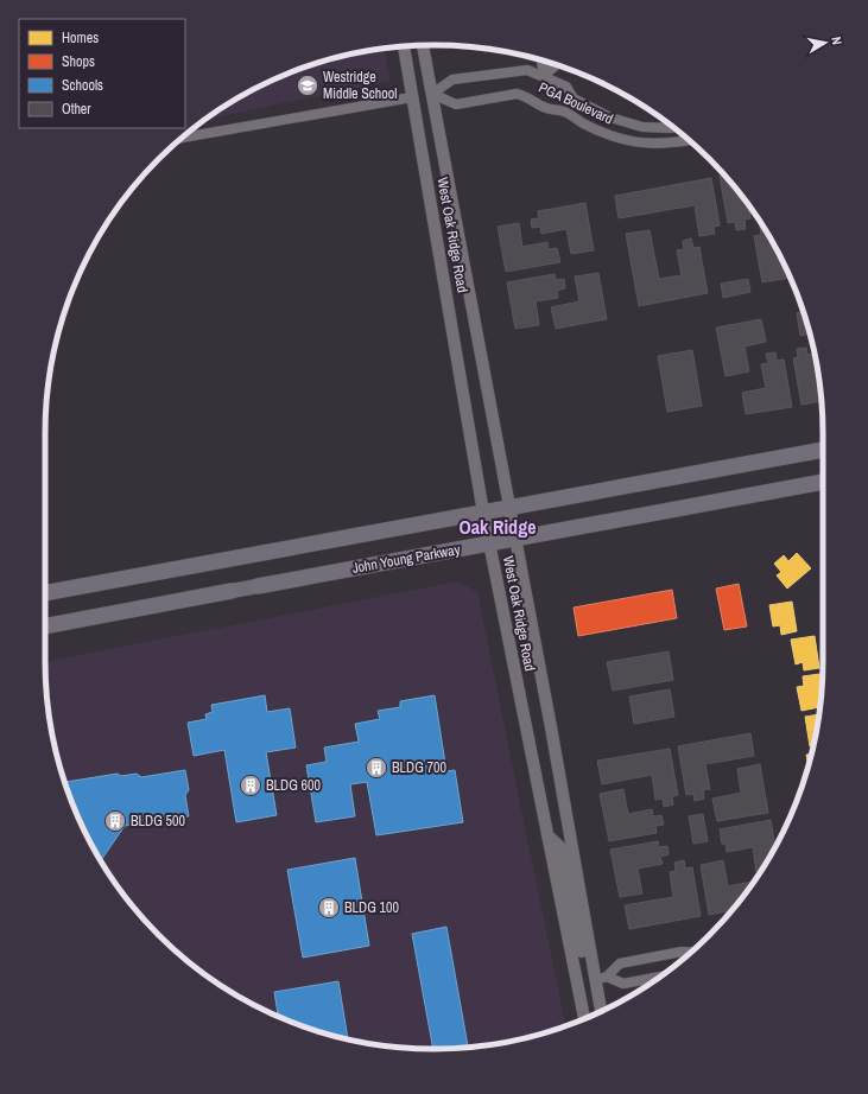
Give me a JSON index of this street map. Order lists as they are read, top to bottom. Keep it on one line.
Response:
{"streets":{"highway":["John Young Parkway"],"street":["PGA Boulevard","West Oak Ridge Road"]},"crossings":[["PGA Boulevard","West Oak Ridge Road"],["West Oak Ridge Road","John Young Parkway"]],"districts":["Oak Ridge"],"places":{"school or university":["Westridge Middle School"],"building":["BLDG 700","BLDG 600","BLDG 500","BLDG 100"]},"legend":["Homes","Shops","Schools","Other"],"north":"right"}
